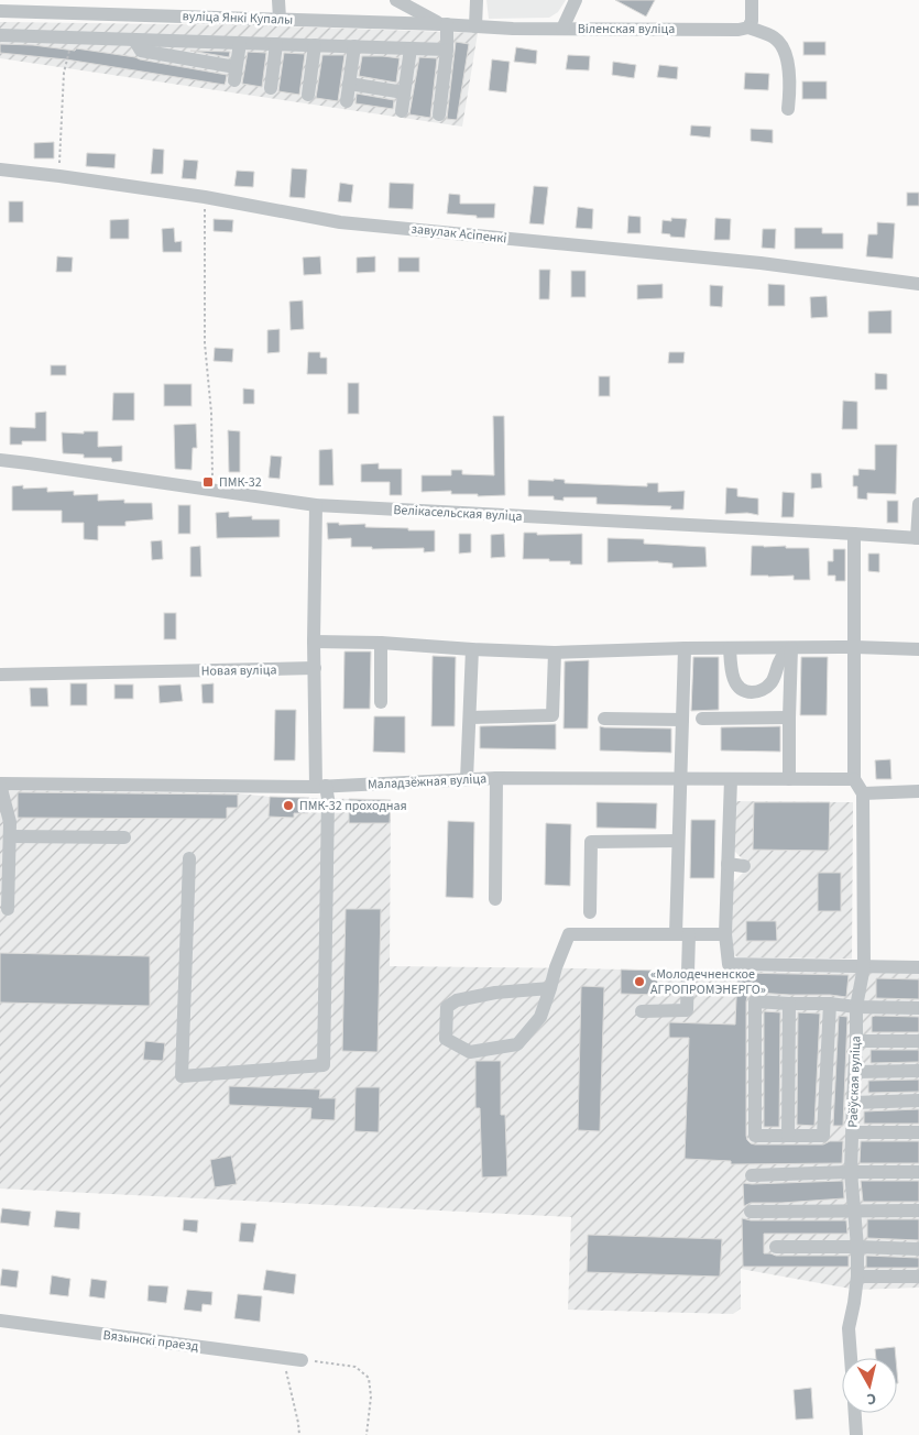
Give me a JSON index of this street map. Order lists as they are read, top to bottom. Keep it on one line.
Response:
{"streets":{"street":["вуліца Янкі Купалы","Віленская вуліца","завулак Асіпенкі","Велікасельская вуліца","Новая вуліца","Маладзёжная вуліца","Раёўская вуліца","Вязынскі праезд"]},"crossings":[["вуліца Янкі Купалы","Віленская вуліца"],["Маладзёжная вуліца","Раёўская вуліца"]],"places":{"transit":["ПМК-32"],"other":["ПМК-32 проходная","«Молодечненское АГРОПРОМЭНЕРГО»"]},"north":"bottom"}
